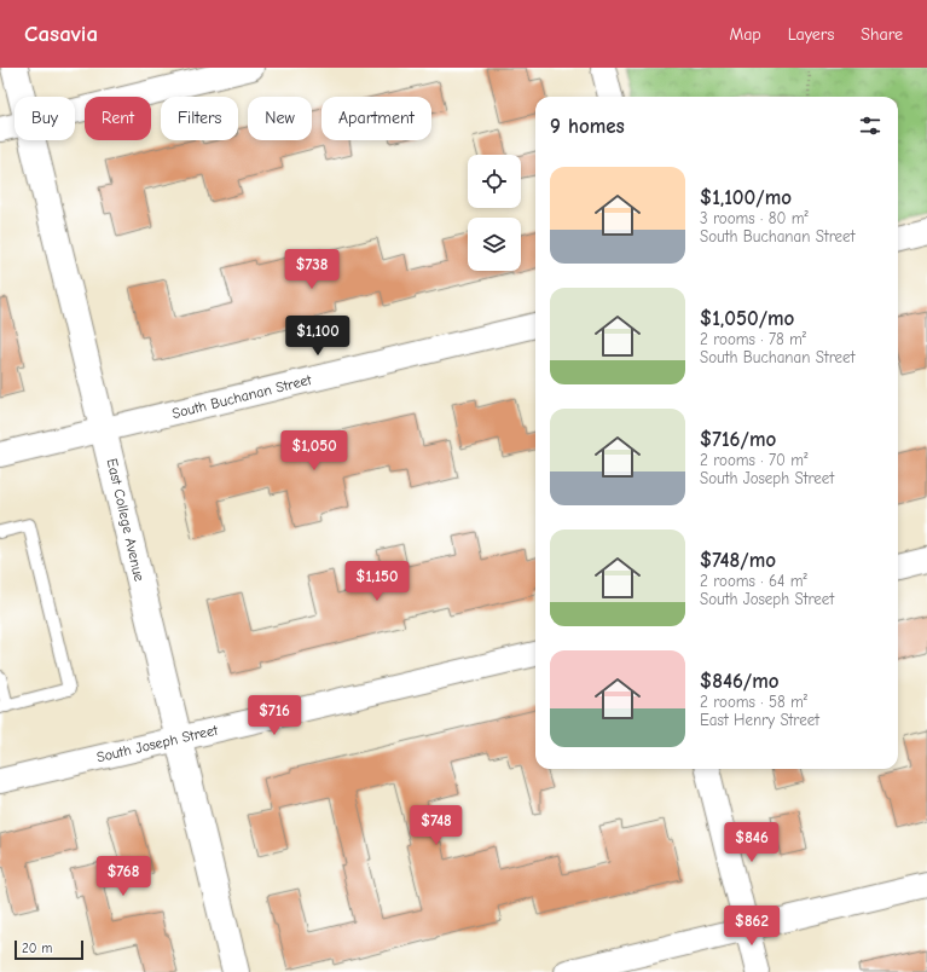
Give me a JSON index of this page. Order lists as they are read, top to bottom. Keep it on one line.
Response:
{"streets":{"main road":["East College Avenue"],"street":["South Buchanan Street","South Joseph Street"]},"crossings":[["South Buchanan Street","East College Avenue"],["East College Avenue","South Joseph Street"]],"scale_bar":"20 m","page":{"header":"Casavia","nav":["Map","Layers","Share"],"chip":["Buy","Rent","Filters","New","Apartment"],"heading":"9 homes","list":[{"name":"$1,100/mo","note":"3 rooms · 80 m² · South Buchanan Street"},{"name":"$1,050/mo","note":"2 rooms · 78 m² · South Buchanan Street"},{"name":"$716/mo","note":"2 rooms · 70 m² · South Joseph Street"},{"name":"$748/mo","note":"2 rooms · 64 m² · South Joseph Street"},{"name":"$846/mo","note":"2 rooms · 58 m² · East Henry Street"}],"price":["$738","$1,100","$1,050","$1,150","$716","$748","$846","$768","$862"],"scale":"20 m"}}
